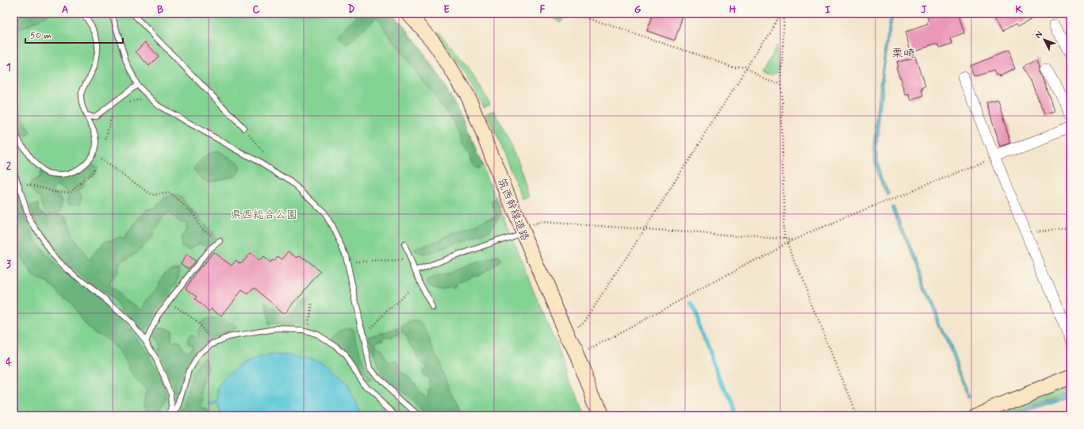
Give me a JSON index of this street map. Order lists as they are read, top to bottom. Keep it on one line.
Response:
{"streets":{"street":["筑西幹線道路"]},"districts":["栗崎"],"parks":["県西総合公園"],"scale_bar":"50 m","north":"top left","grid":{"columns":["A","B","C","D","E","F","G","H","I","J","K"],"rows":["1","2","3","4"]}}
